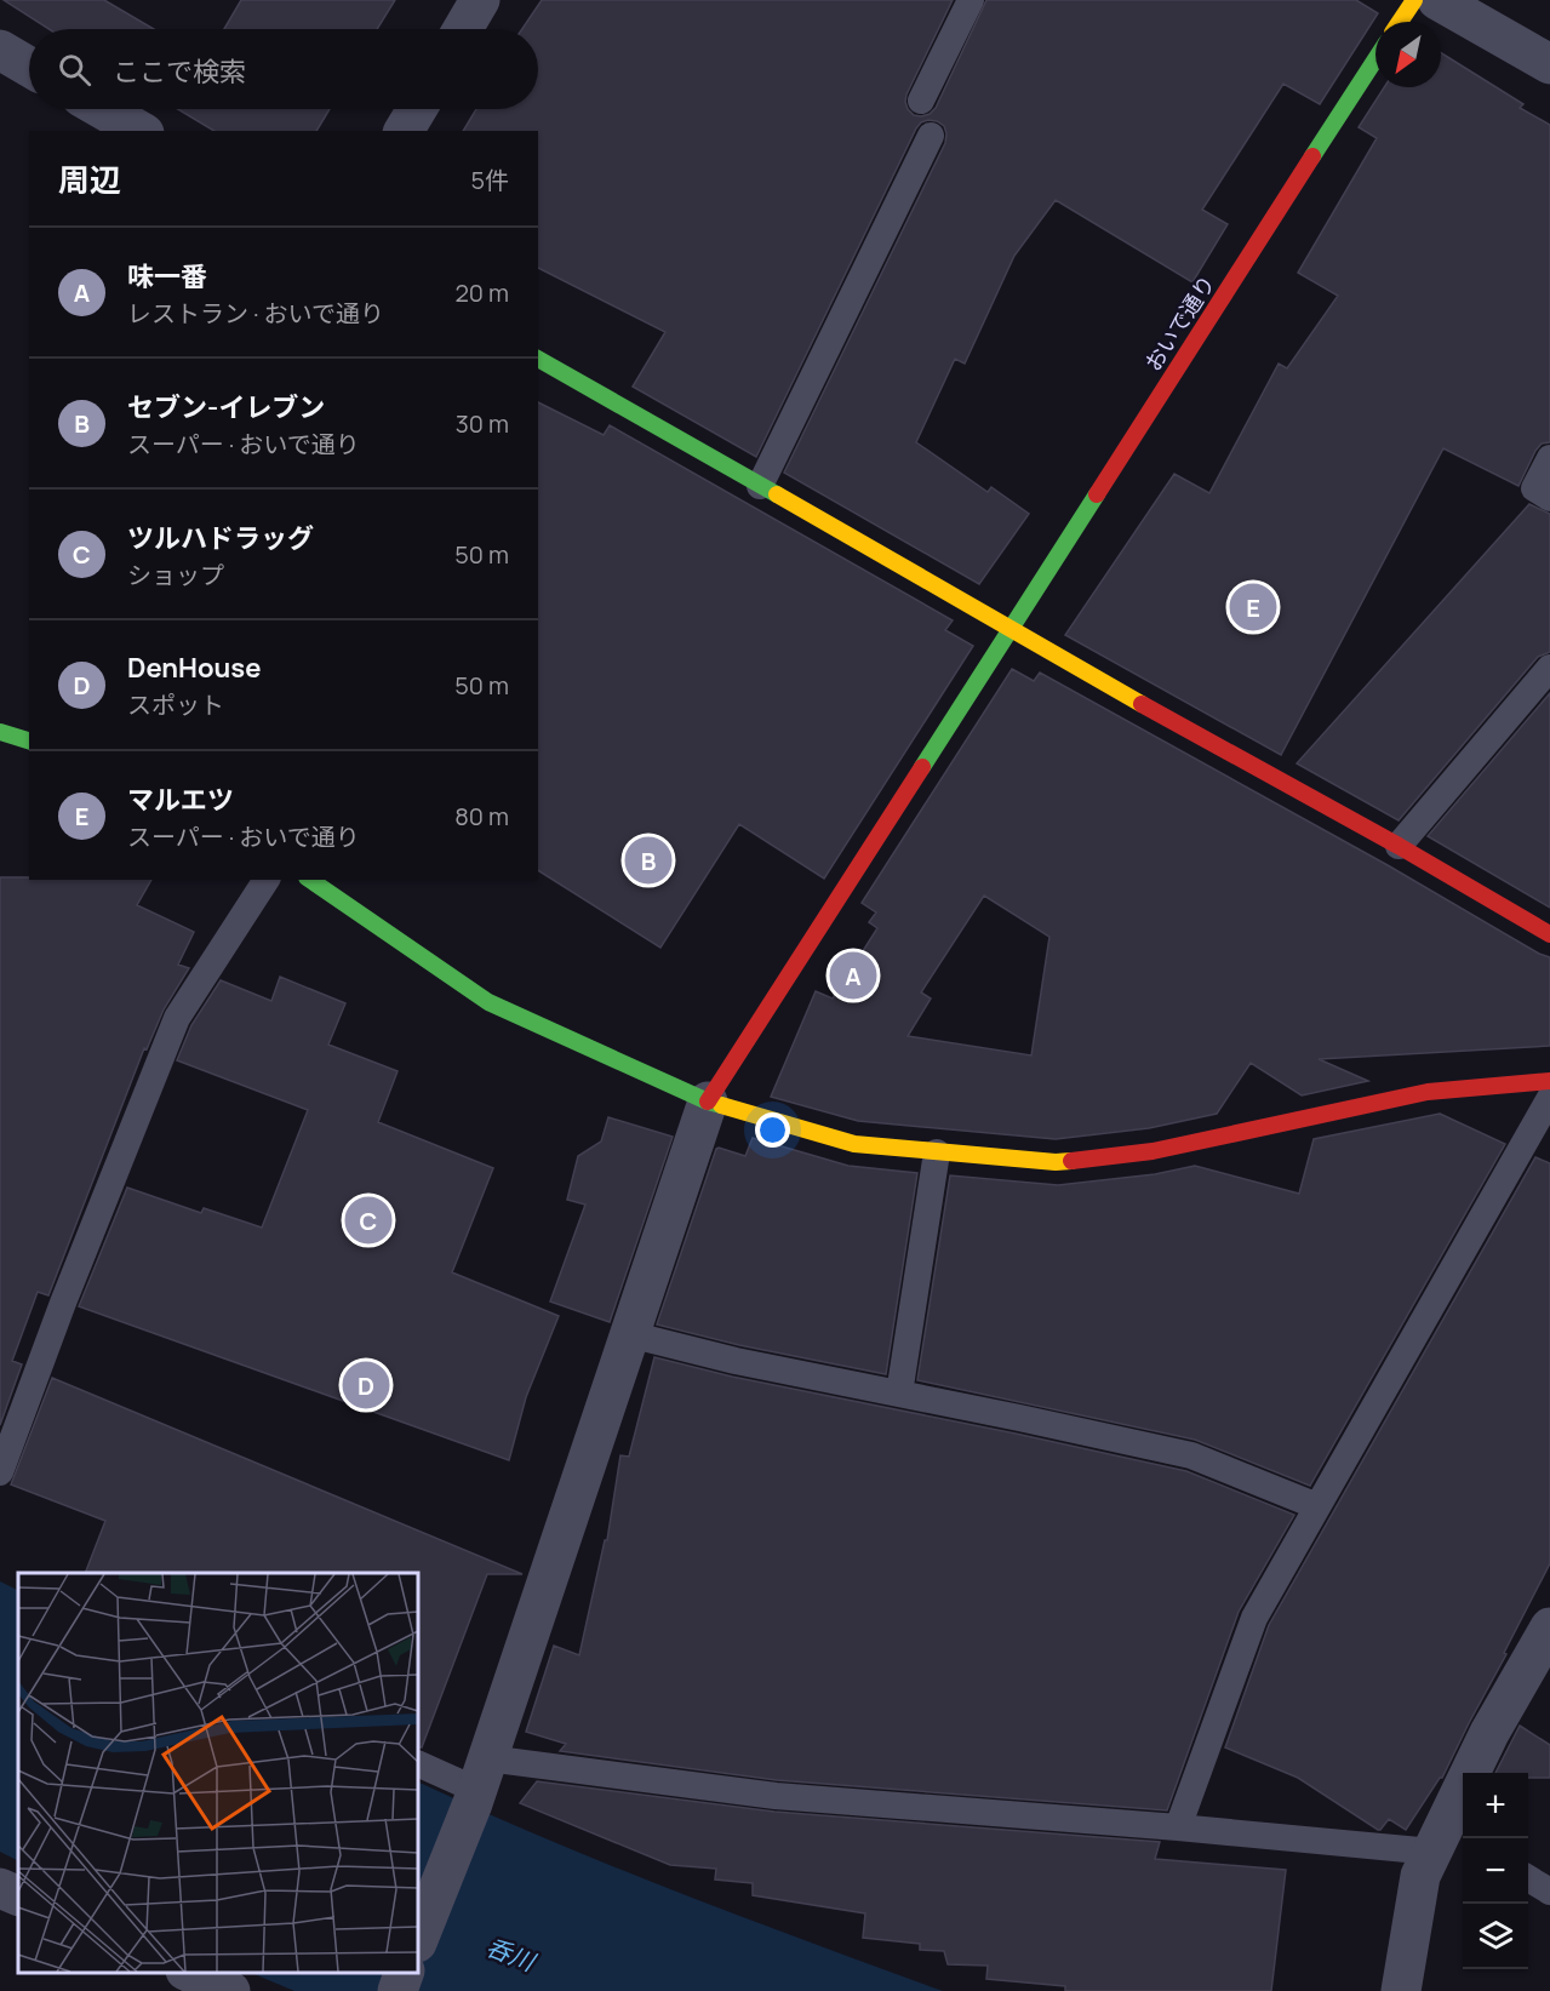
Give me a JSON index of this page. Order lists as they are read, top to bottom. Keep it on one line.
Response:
{"streets":{"street":["おいで通り"]},"water":["呑川"],"north":"bottom left","page":{"search":"ここで検索","heading":["周辺","5件"],"list":[{"mark":"A","name":"味一番","note":"レストラン · おいで通り","value":"20 m"},{"mark":"B","name":"セブン-イレブン","note":"スーパー · おいで通り","value":"30 m"},{"mark":"C","name":"ツルハドラッグ","note":"ショップ","value":"50 m"},{"mark":"D","name":"DenHouse","note":"スポット","value":"50 m"},{"mark":"E","name":"マルエツ","note":"スーパー · おいで通り","value":"80 m"}],"pins":["E","B","A","C","D"],"map_buttons":["+","−"]}}
